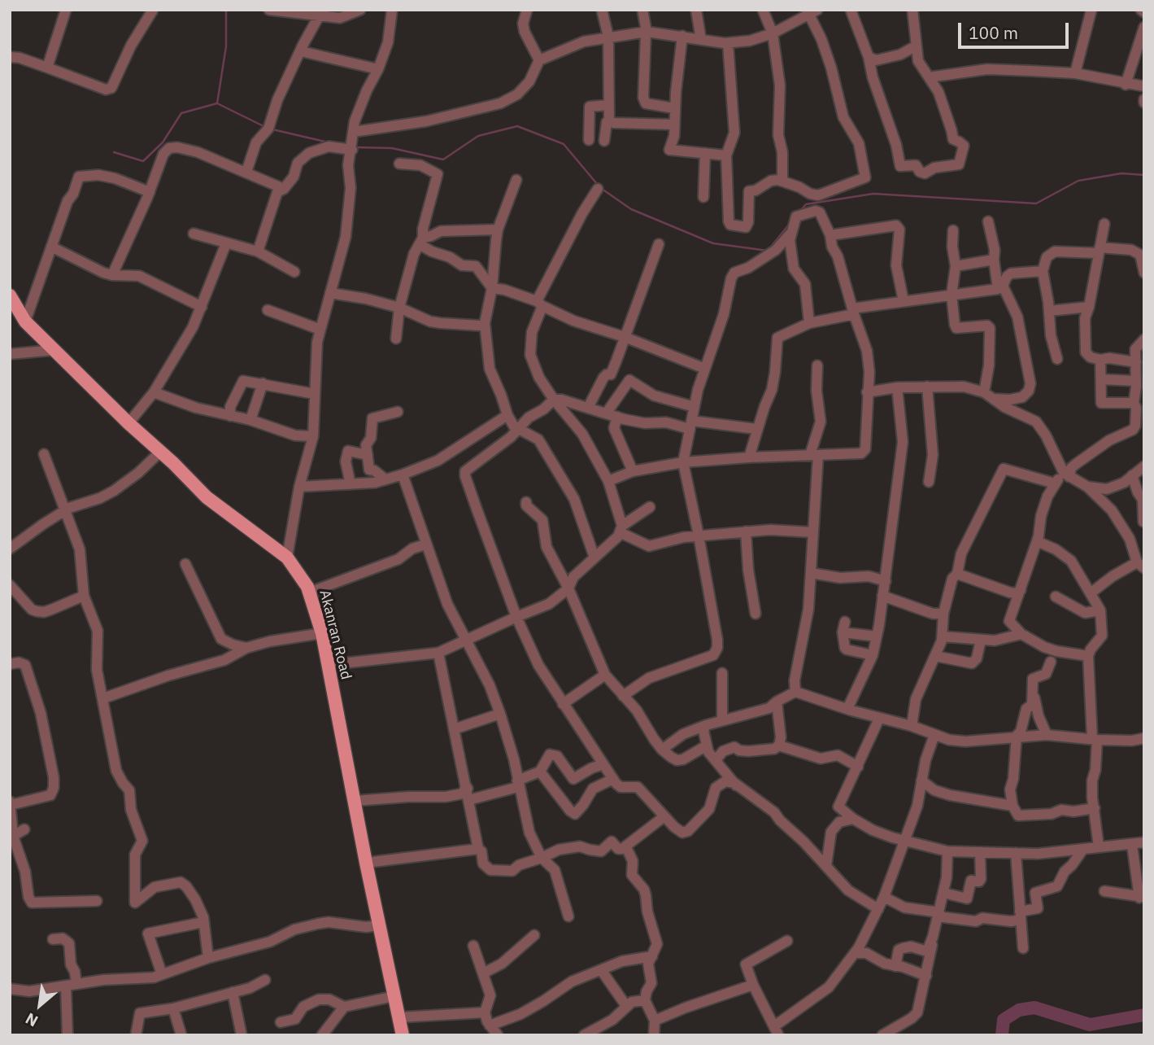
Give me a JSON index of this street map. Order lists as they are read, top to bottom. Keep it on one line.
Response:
{"streets":{"main road":["Akanran Road"]},"scale_bar":"100 m","north":"bottom left"}
